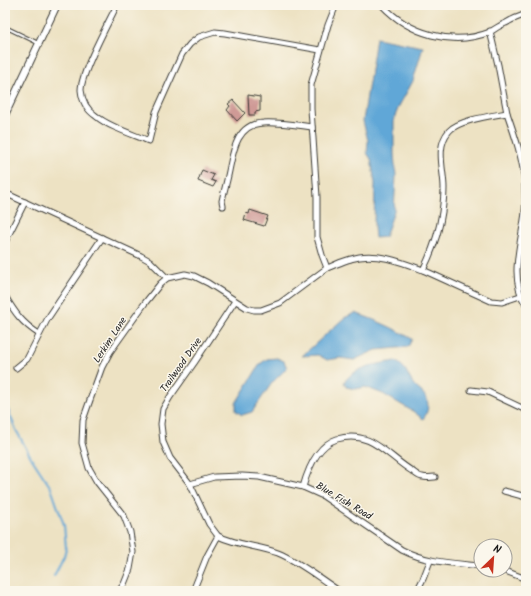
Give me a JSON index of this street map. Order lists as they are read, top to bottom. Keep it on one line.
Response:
{"streets":{"street":["Lerkim Lane","Trailwood Drive","Blue Fish Road"]},"crossings":[["Trailwood Drive","Blue Fish Road"]],"north":"top right"}
